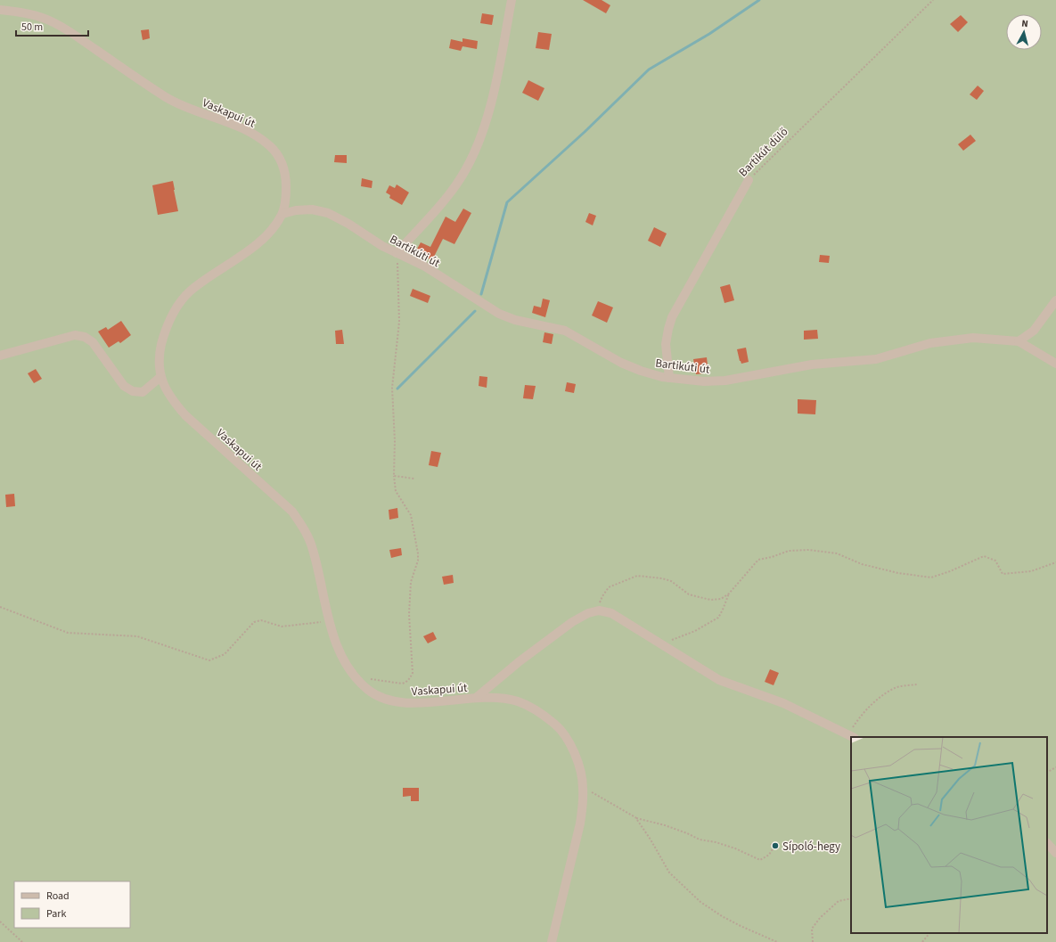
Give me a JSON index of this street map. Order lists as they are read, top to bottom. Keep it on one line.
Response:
{"streets":{"street":["Vaskapui út","Bartikút dűlő","Bartikúti út"]},"crossings":[["Vaskapui út","Bartikúti út"],["Bartikút dűlő","Bartikúti út"]],"places":["Sípoló-hegy"],"legend":["Road","Park"],"scale_bar":"50 m","north":"top"}
